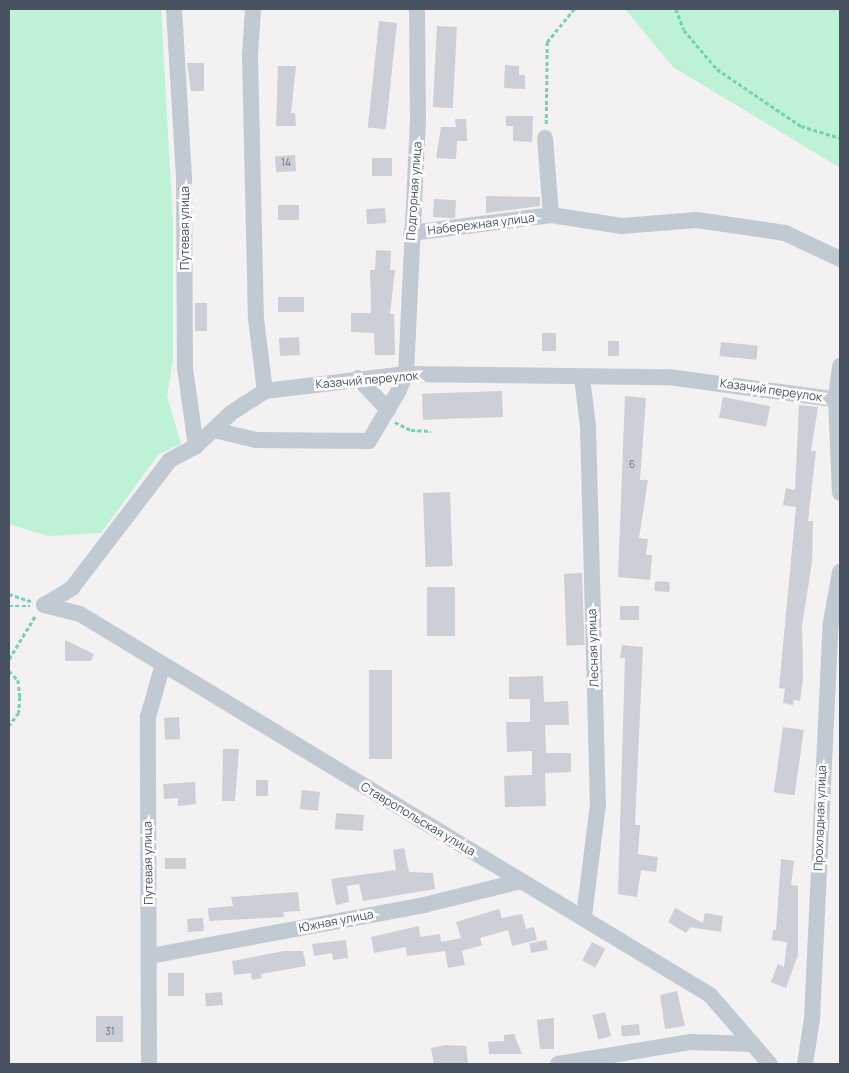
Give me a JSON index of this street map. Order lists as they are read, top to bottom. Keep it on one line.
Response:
{"streets":{"street":["Подгорная улица","Набережная улица","Путевая улица","Казачий переулок","Лесная улица","Прохладная улица","Ставропольская улица","Южная улица"]},"crossings":[["Подгорная улица","Набережная улица"],["Подгорная улица","Казачий переулок"],["Путевая улица","Казачий переулок"],["Путевая улица","Ставропольская улица"],["Путевая улица","Южная улица"],["Казачий переулок","Лесная улица"],["Казачий переулок","Ставропольская улица"],["Лесная улица","Ставропольская улица"],["Ставропольская улица","Южная улица"]],"house_numbers":["14","6","31"]}
